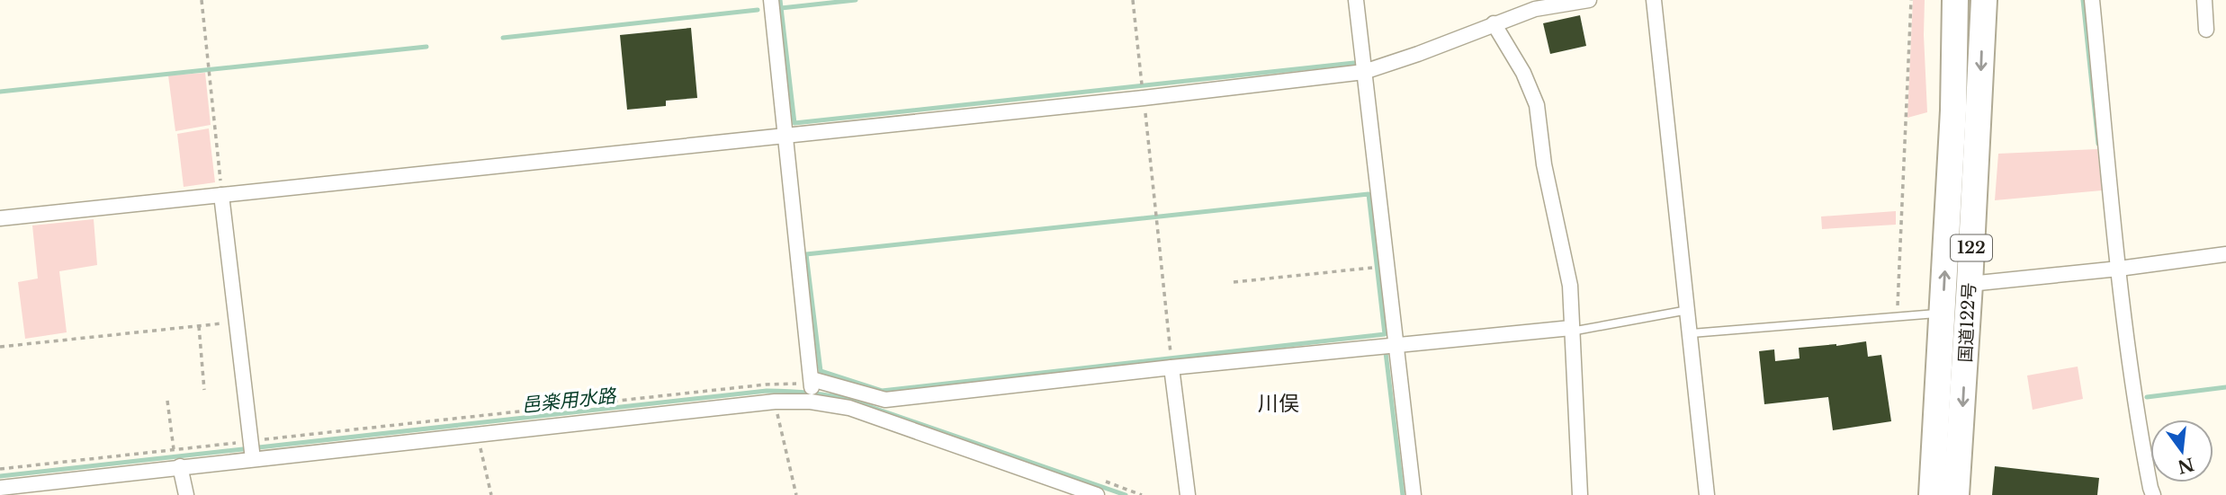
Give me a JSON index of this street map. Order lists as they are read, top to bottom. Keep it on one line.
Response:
{"streets":{"highway":["122","国道122号"]},"districts":["川俣"],"water":["邑楽用水路"],"north":"bottom"}
